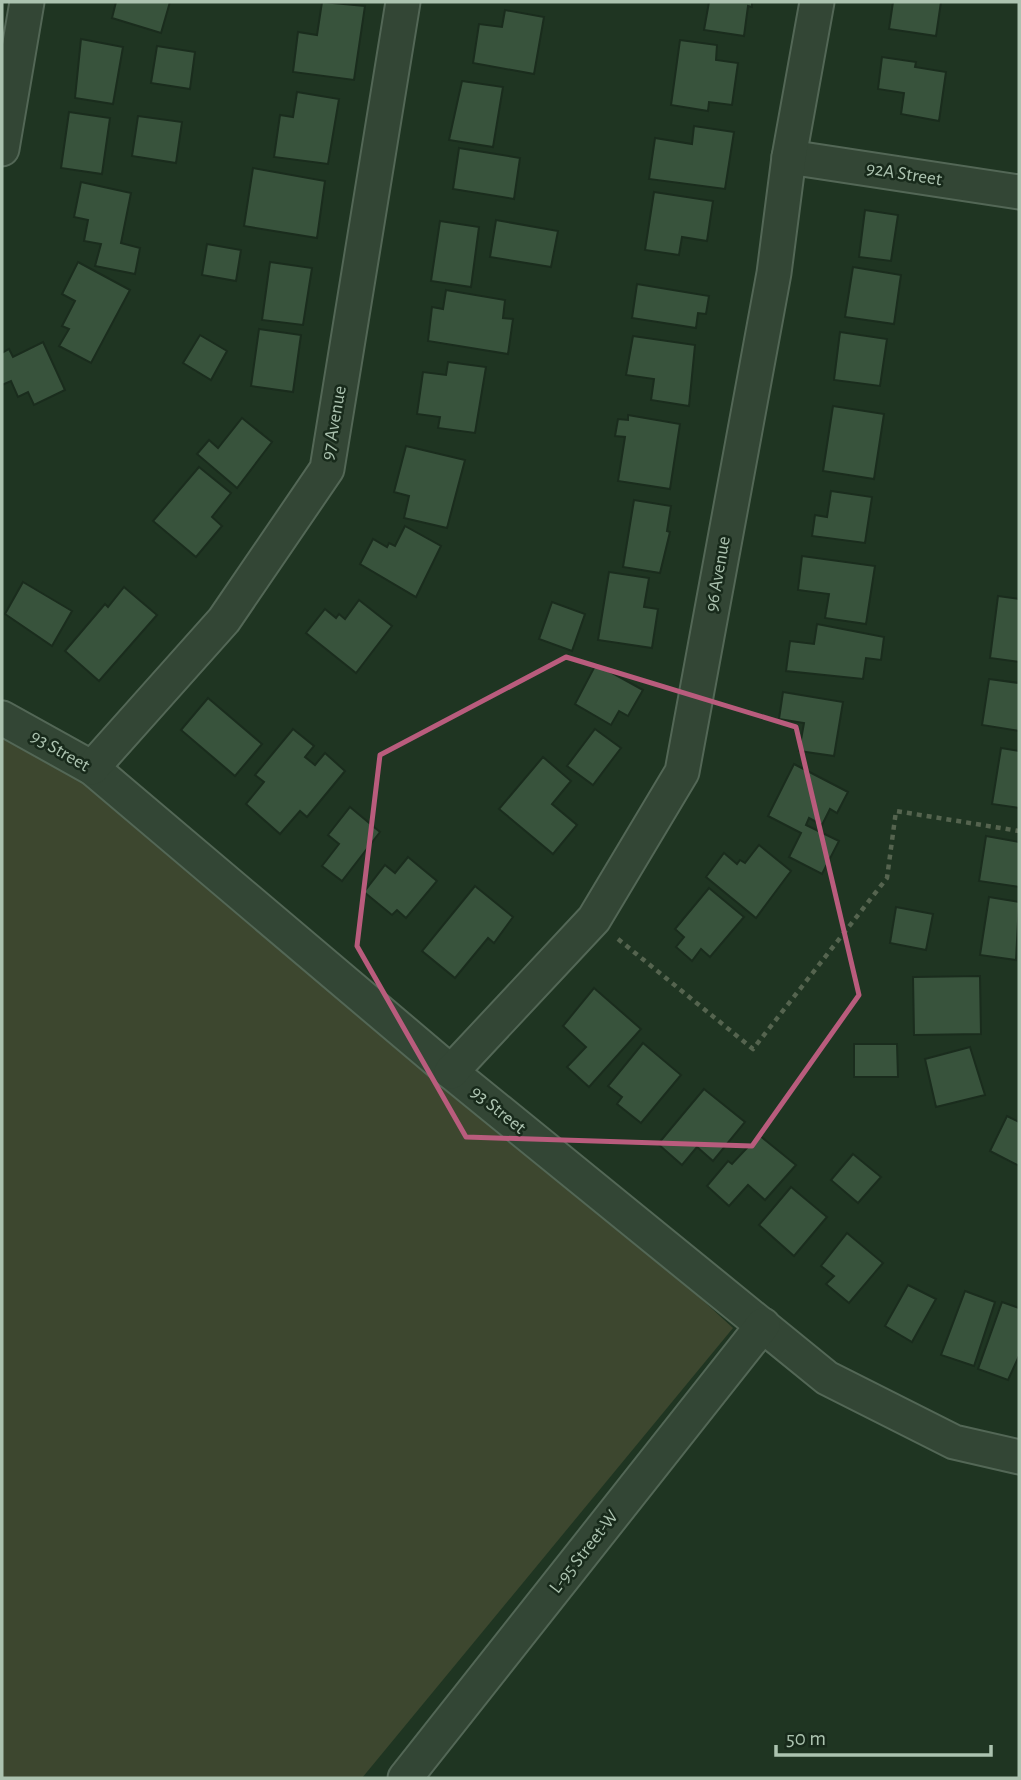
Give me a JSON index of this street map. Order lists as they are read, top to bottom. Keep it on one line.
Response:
{"streets":{"street":["92A Street","97 Avenue","96 Avenue","93 Street","L-95 Street-W"]},"crossings":[["92A Street","96 Avenue"],["97 Avenue","93 Street"],["96 Avenue","93 Street"],["93 Street","L-95 Street-W"]],"scale_bar":"50 m"}
